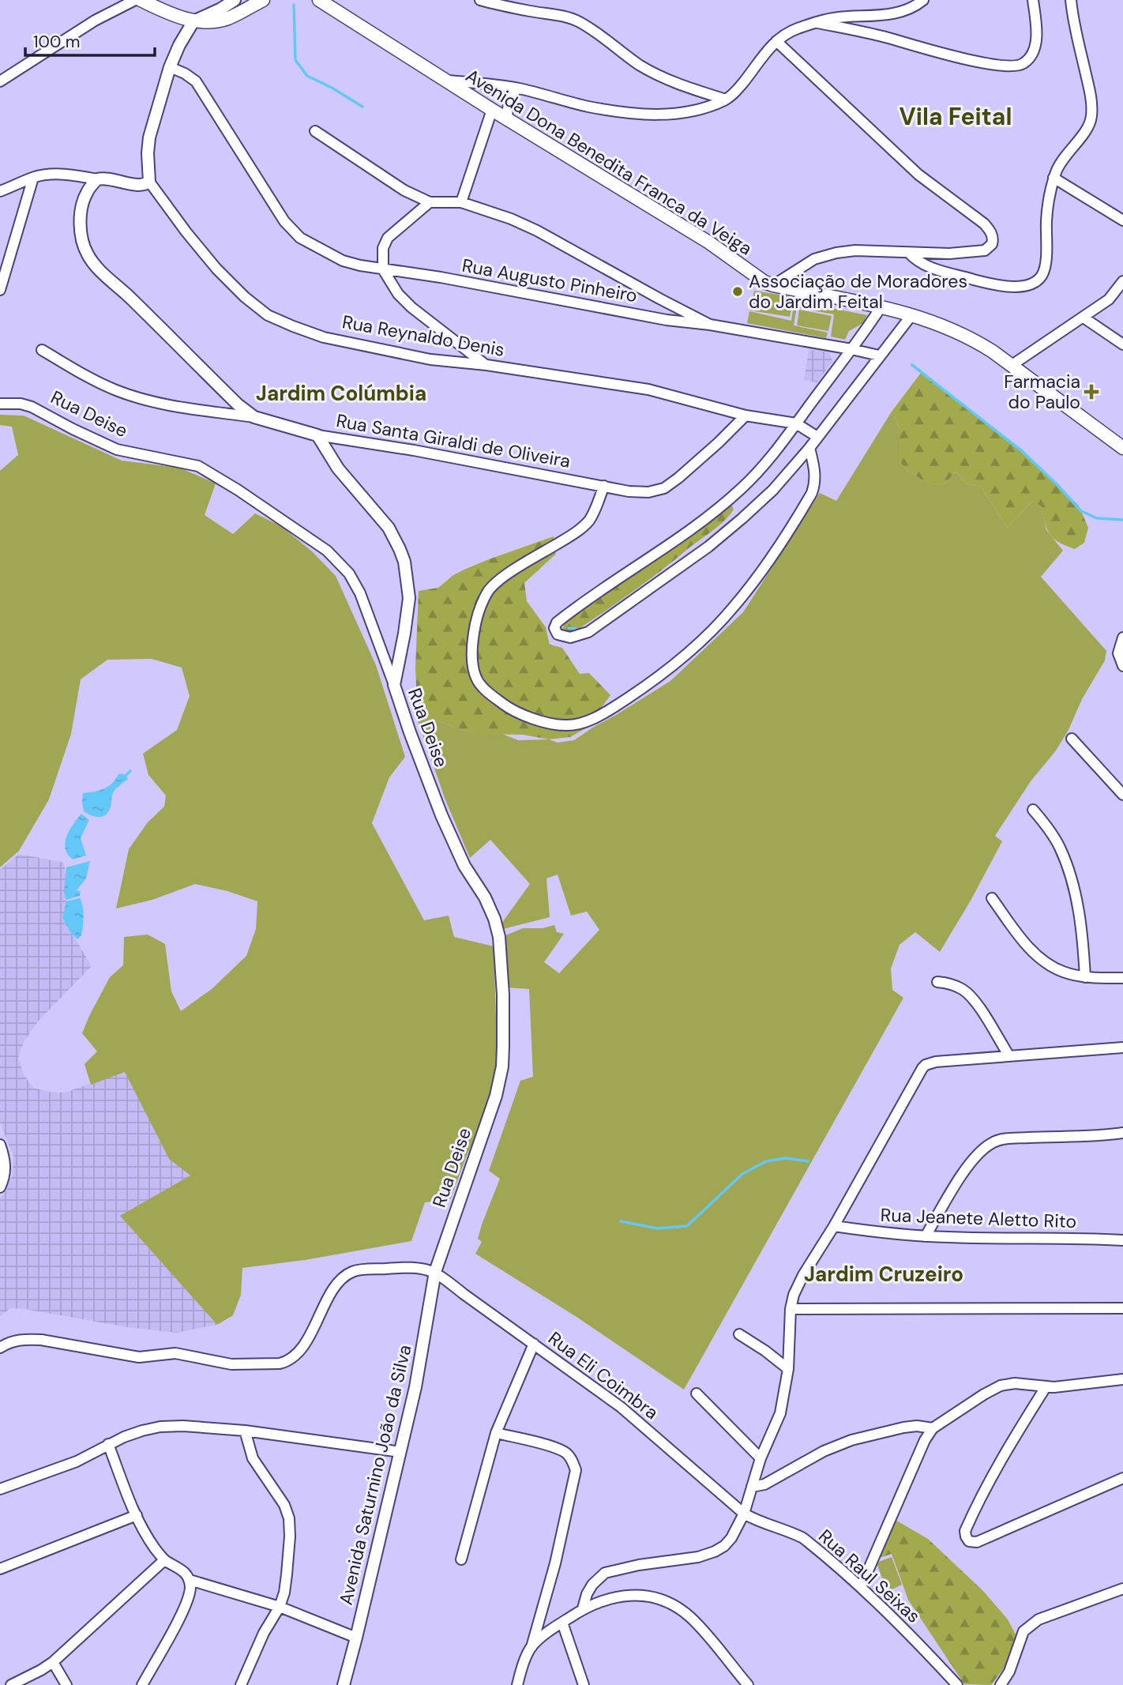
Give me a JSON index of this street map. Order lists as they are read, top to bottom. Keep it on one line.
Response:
{"streets":{"main road":["Avenida Dona Benedita Franca da Veiga"],"street":["Rua Augusto Pinheiro","Rua Reynaldo Denis","Rua Deise","Rua Santa Giraldi de Oliveira","Rua Jeanete Aletto Rito","Rua Eli Coimbra","Avenida Saturnino João da Silva","Rua Raul Seixas"]},"crossings":[["Rua Reynaldo Denis","Rua Santa Giraldi de Oliveira"],["Rua Deise","Rua Eli Coimbra"],["Rua Deise","Avenida Saturnino João da Silva"],["Rua Eli Coimbra","Avenida Saturnino João da Silva"],["Rua Eli Coimbra","Rua Raul Seixas"]],"districts":["Vila Feital","Jardim Colúmbia","Jardim Cruzeiro"],"places":{"other":["Associação de Moradores do Jardim Feital"],"health":["Farmacia do Paulo"]},"scale_bar":"100 m"}
